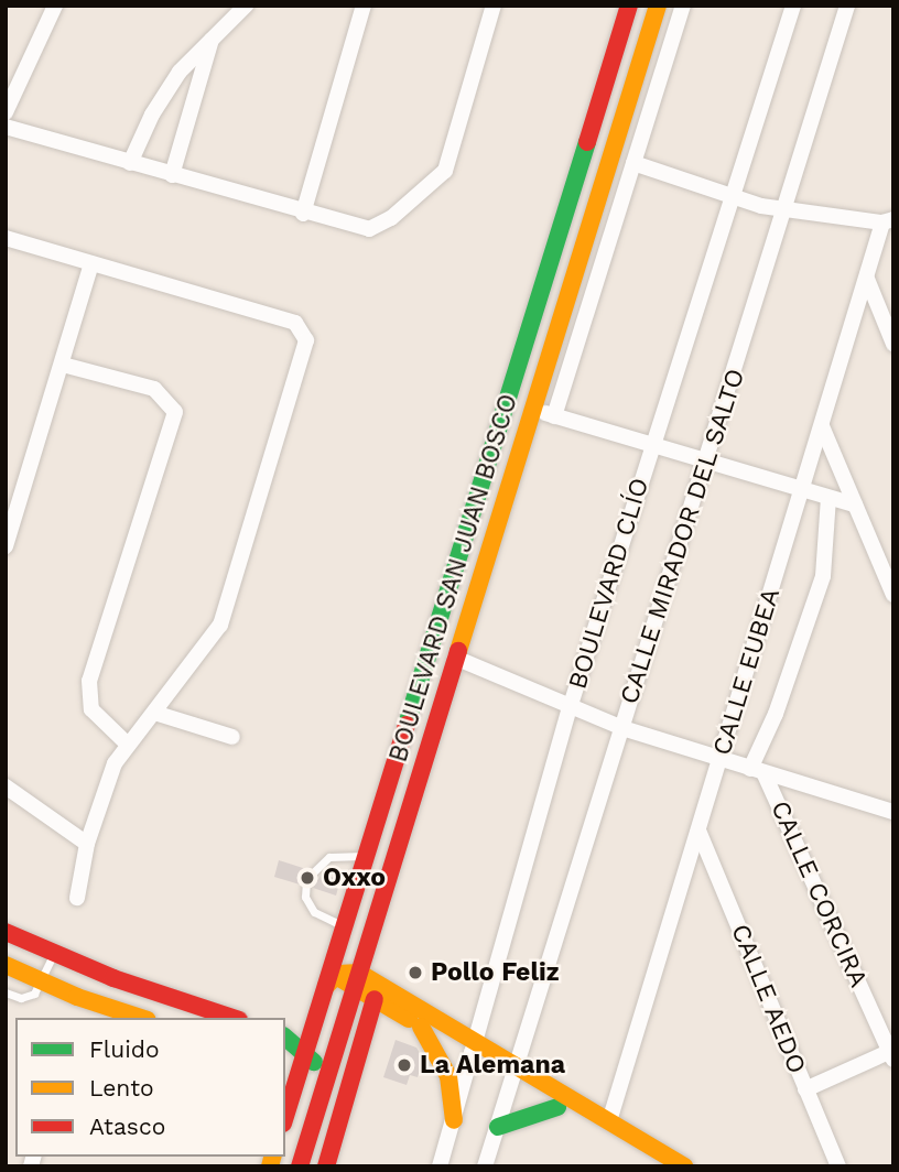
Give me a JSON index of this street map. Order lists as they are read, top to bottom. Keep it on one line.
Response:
{"streets":{"main road":["BOULEVARD SAN JUAN BOSCO"],"street":["CALLE MIRADOR DEL SALTO","BOULEVARD CLÍO","CALLE EUBEA","CALLE CORCIRA","CALLE AEDO"]},"crossings":[["CALLE EUBEA","CALLE AEDO"]],"places":["Oxxo","Pollo Feliz","La Alemana"],"legend":["Fluido","Lento","Atasco"]}
